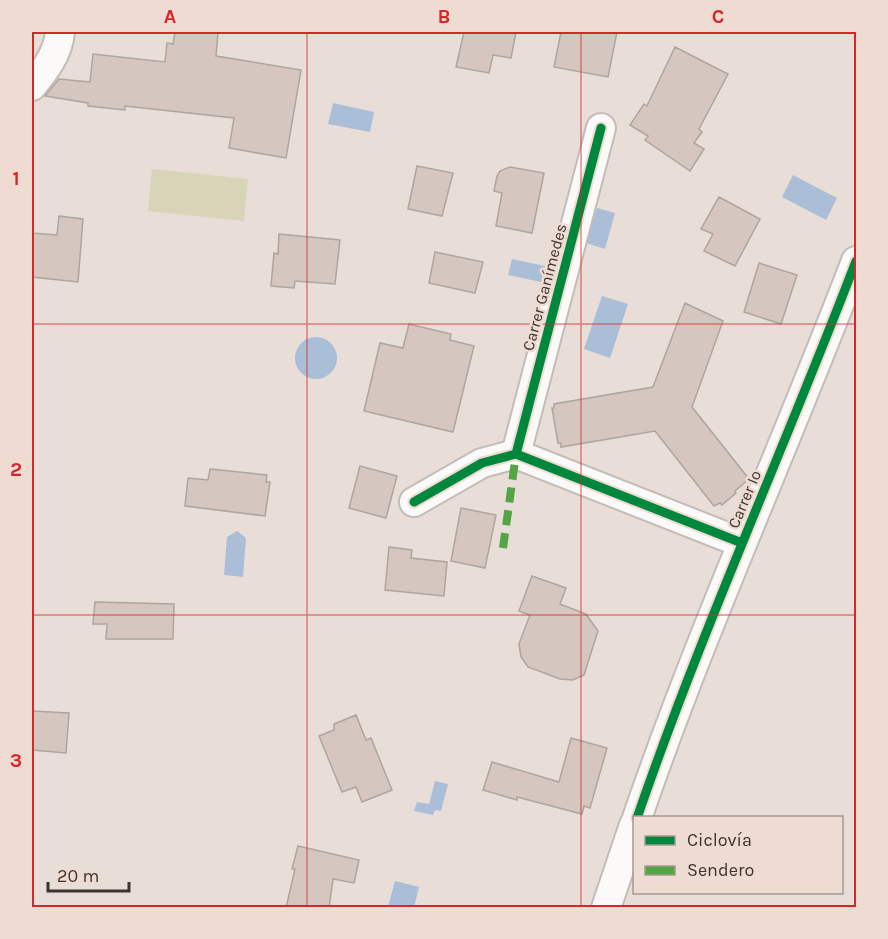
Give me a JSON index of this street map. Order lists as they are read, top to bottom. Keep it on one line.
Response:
{"streets":{"street":["Carrer Ganímedes","Carrer Io"]},"legend":["Ciclovía","Sendero"],"scale_bar":"20 m","grid":{"columns":["A","B","C"],"rows":["1","2","3"]}}
